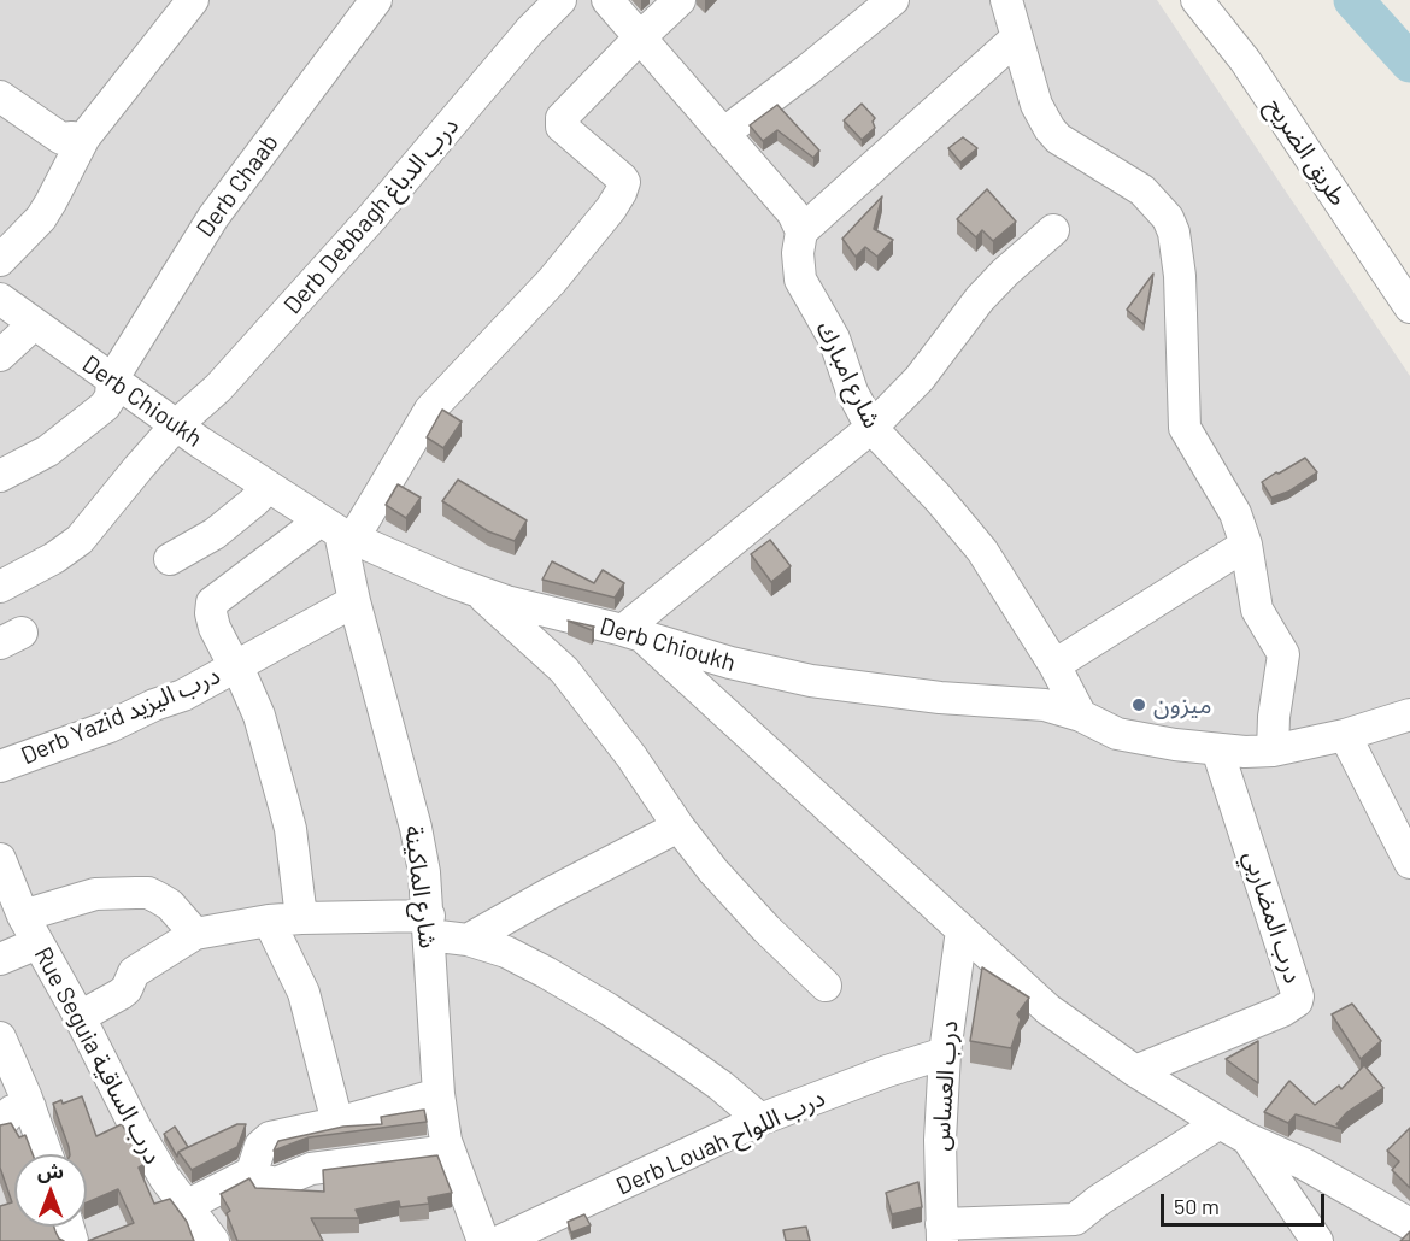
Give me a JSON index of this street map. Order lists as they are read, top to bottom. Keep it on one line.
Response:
{"streets":{"street":["طريق الضريح","Derb Chaab","Derb Debbagh درب الدباغ","شارع امبارك","Derb Chioukh","Derb Yazid درب اليزيد","شارع الماكينة","درب المضاربي","Rue Seguia درب الساقية","درب العساس","Derb Louah درب اللواح"]},"crossings":[["Derb Chaab","Derb Chioukh"],["Derb Debbagh درب الدباغ","Derb Chioukh"],["شارع امبارك","Derb Chioukh"],["Derb Chioukh","شارع الماكينة"],["Derb Chioukh","درب المضاربي"],["Derb Yazid درب اليزيد","شارع الماكينة"],["درب العساس","Derb Louah درب اللواح"]],"places":["ميزون"],"scale_bar":"50 m","north":"top"}
